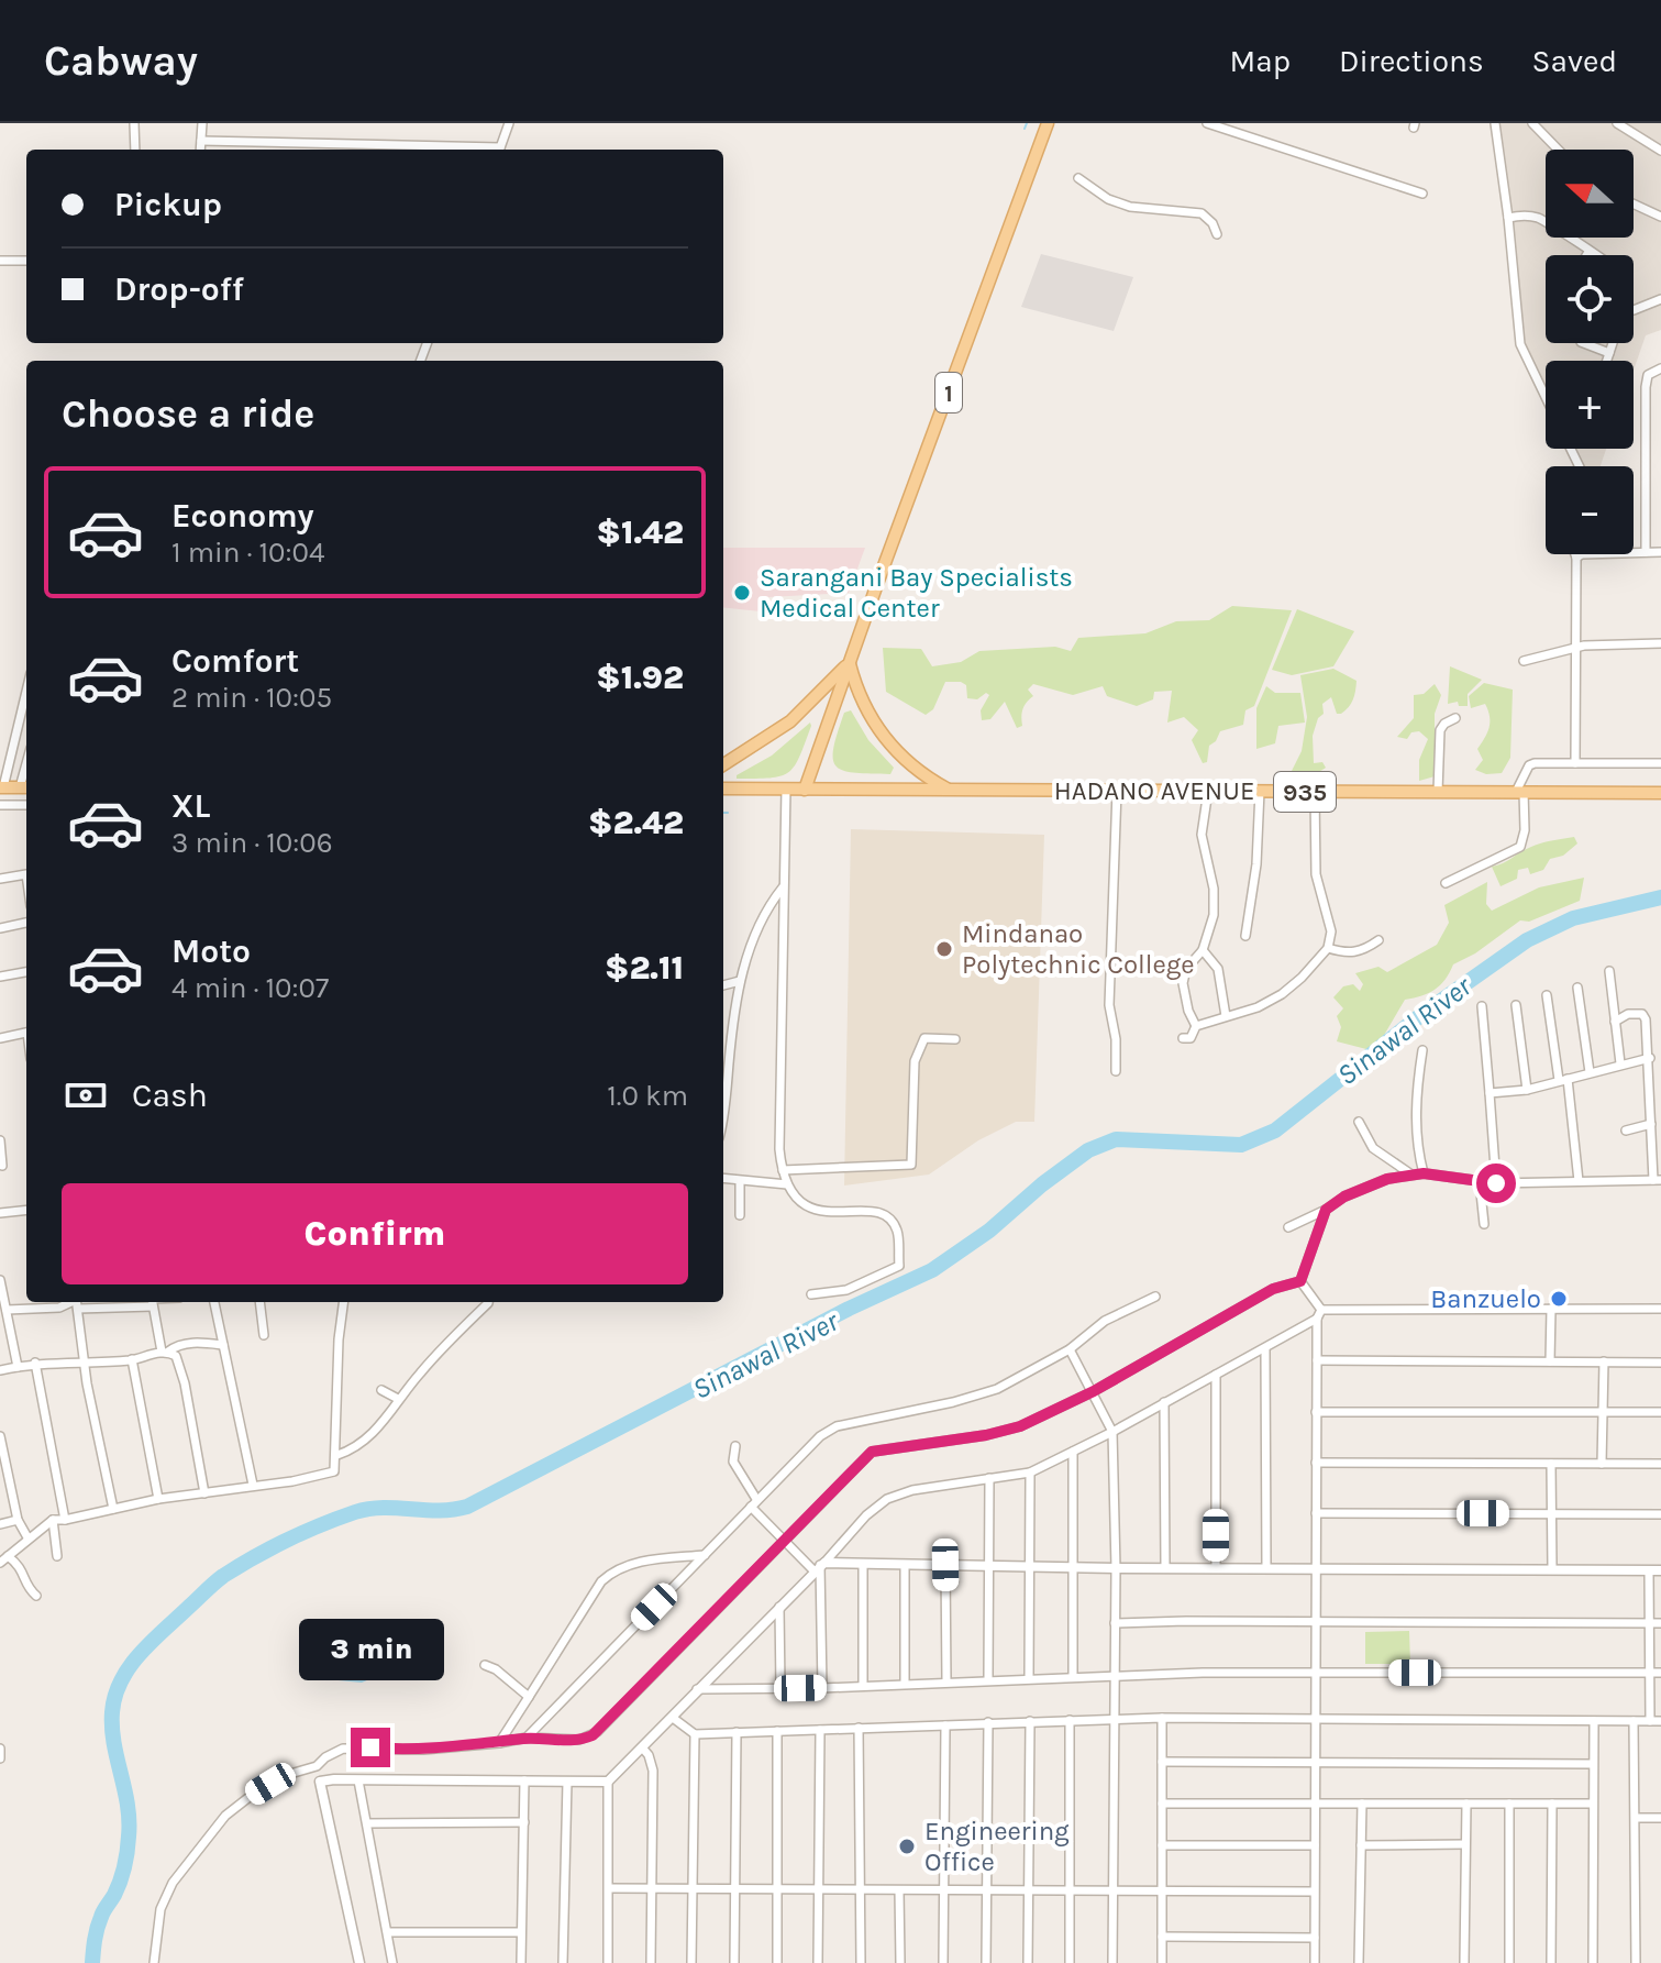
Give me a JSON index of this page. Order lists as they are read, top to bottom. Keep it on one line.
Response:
{"streets":{"main road":["1","HADANO AVENUE","935"]},"crossings":[["1","HADANO AVENUE"]],"water":["Sinawal River"],"places":["Sarangani Bay Specialists Medical Center","Mindanao Polytechnic College","Banzuelo","Engineering Office"],"north":"left","page":{"header":"Cabway","nav":["Map","Directions","Saved"],"map_buttons":["+","−"],"banner":["Pickup","Drop-off"],"heading":"Choose a ride","list":[{"name":"Economy","note":"1 min · 10:04","value":"$1.42"},{"name":"Comfort","note":"2 min · 10:05","value":"$1.92"},{"name":"XL","note":"3 min · 10:06","value":"$2.42"},{"name":"Moto","note":"4 min · 10:07","value":"$2.11"}],"pay":["Cash","1.0 km"],"buttons":"Confirm","bubble":"3 min"}}
